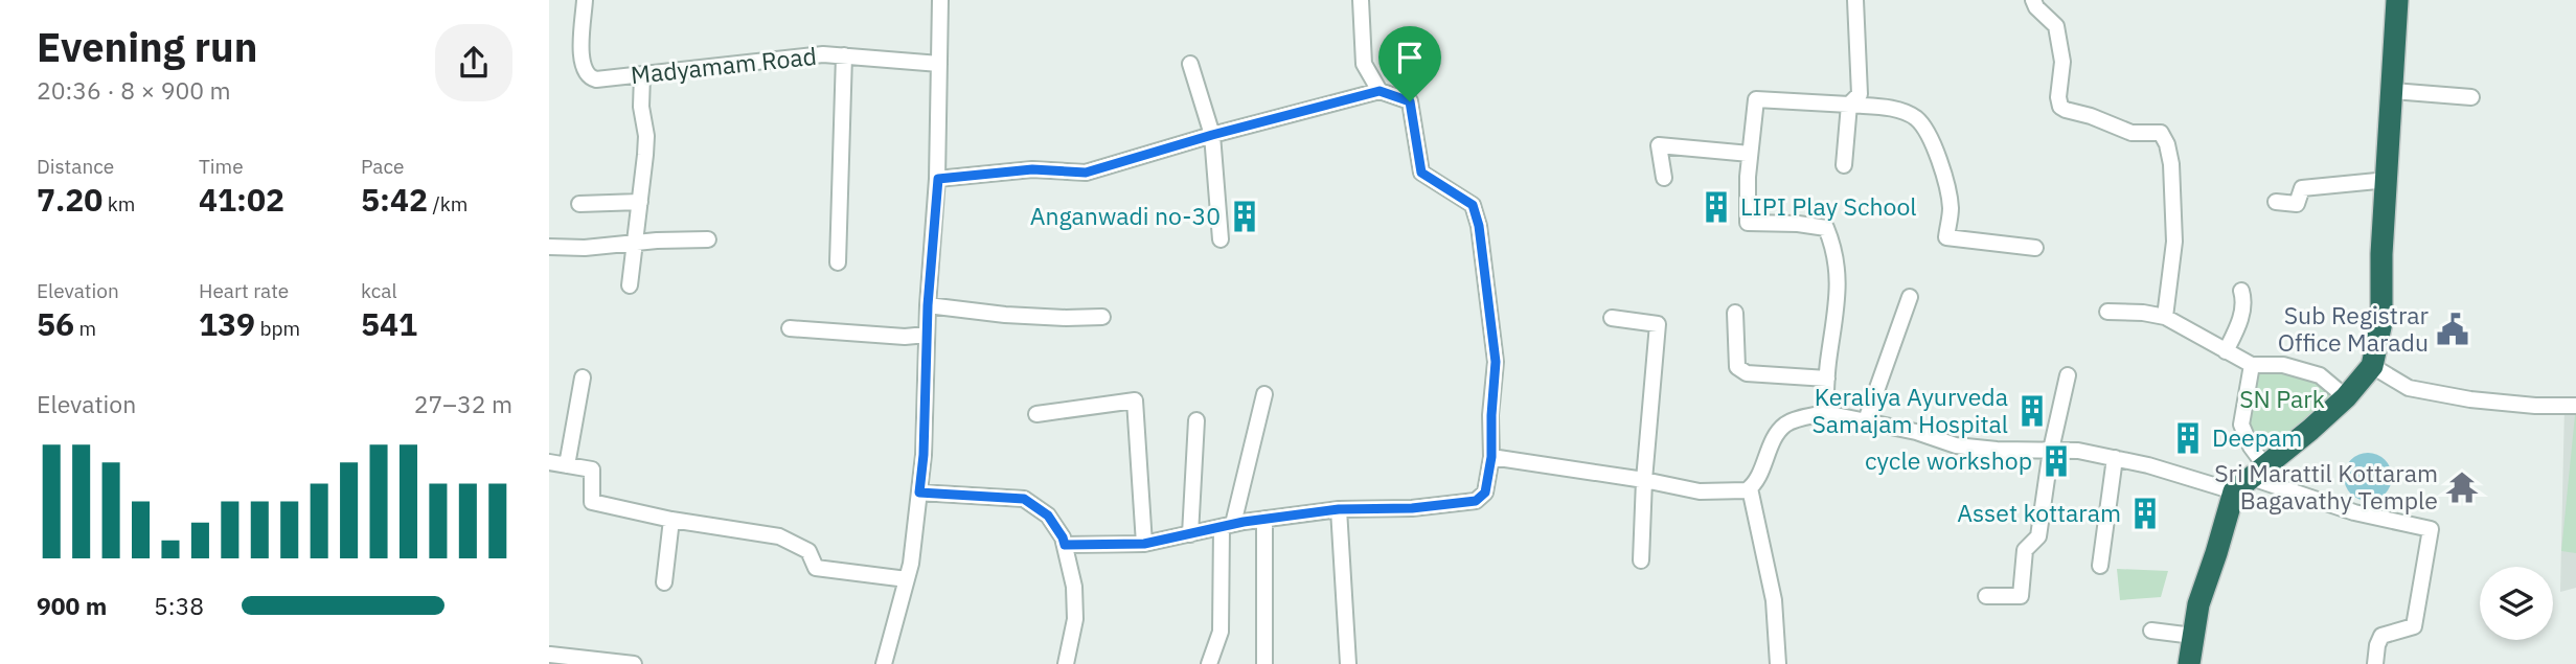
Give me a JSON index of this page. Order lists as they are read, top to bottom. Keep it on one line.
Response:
{"streets":{"street":["Madyamam Road"]},"parks":["SN Park"],"places":{"building":["LIPI Play School","Anganwadi no-30","Keraliya Ayurveda Samajam Hospital","Deepam","cycle workshop","Asset kottaram"],"public building":["Sub Registrar Office Maradu"],"temple":["Sri Marattil Kottaram Bagavathy Temple"]},"page":{"heading":["Evening run","20:36 · 8 × 900 m"],"stats":[["Distance","7.20 km"],["Time","41:02"],["Pace","5:42 /km"],["Elevation","56 m"],["Heart rate","139 bpm"],["kcal","541"]],"chart":["Elevation","27–32 m"],"list":[{"name":"900 m","note":"5:38"}]}}
